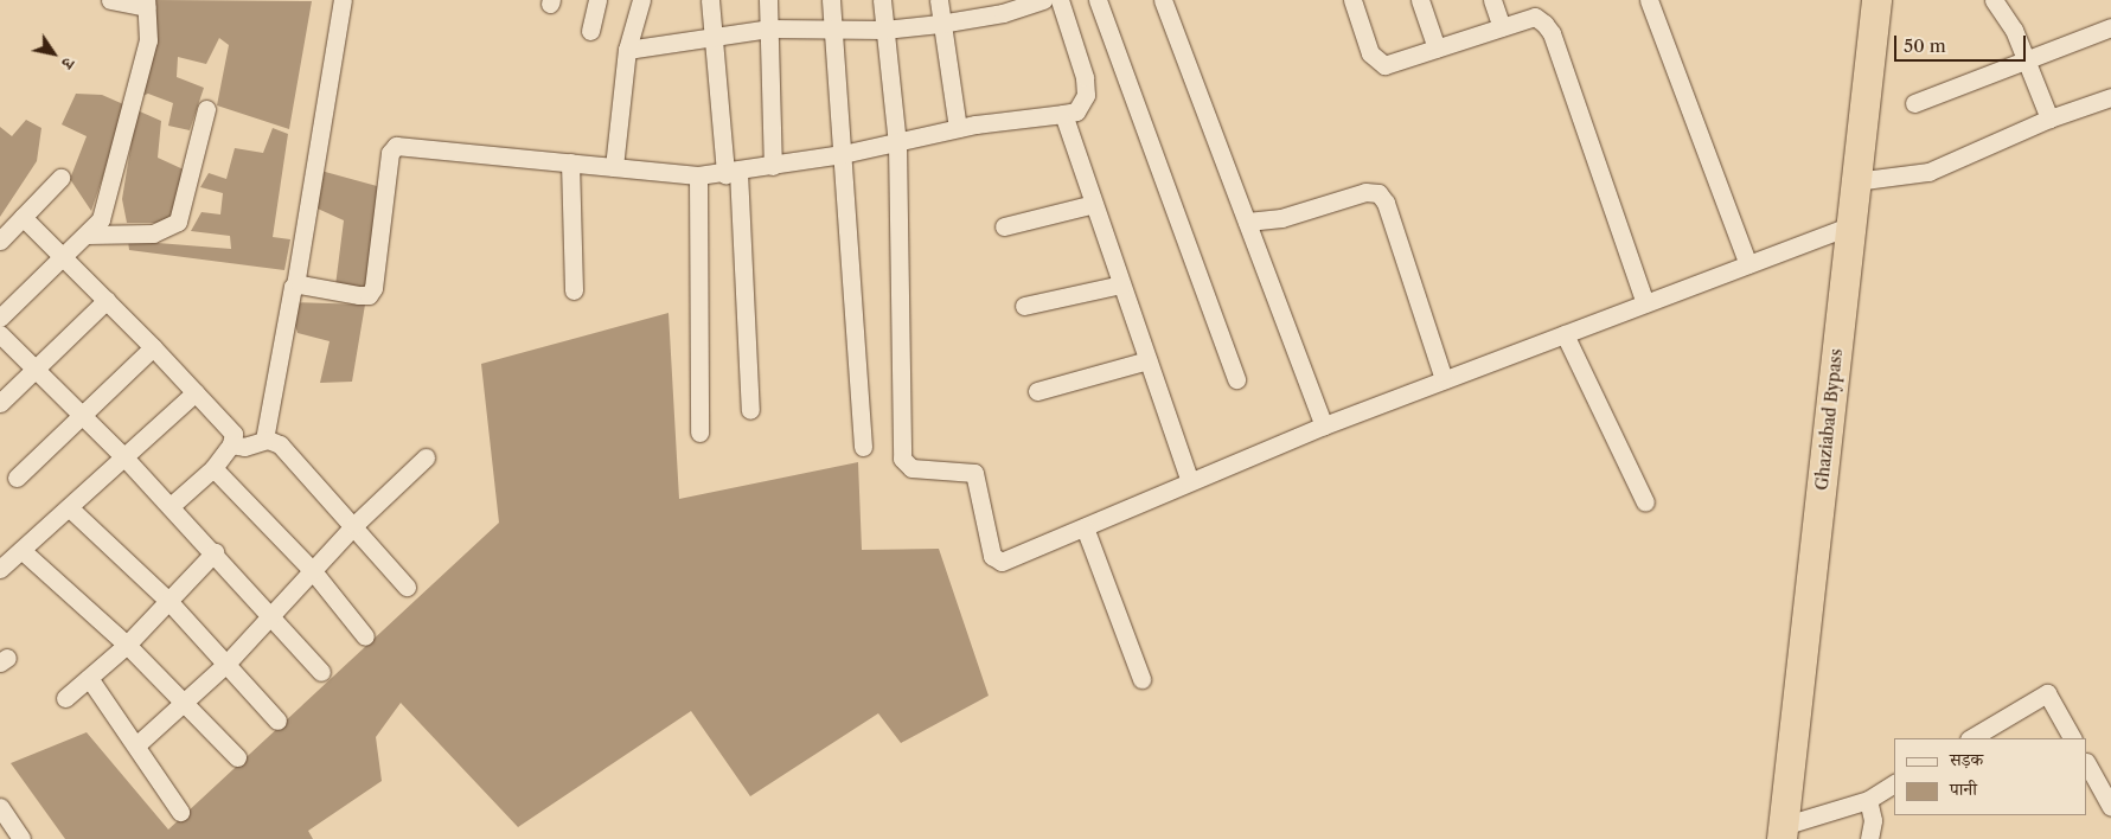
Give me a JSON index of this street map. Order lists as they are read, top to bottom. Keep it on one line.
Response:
{"streets":{"highway":["Ghaziabad Bypass"]},"legend":["सड़क","पानी"],"scale_bar":"50 m","north":"bottom right"}
